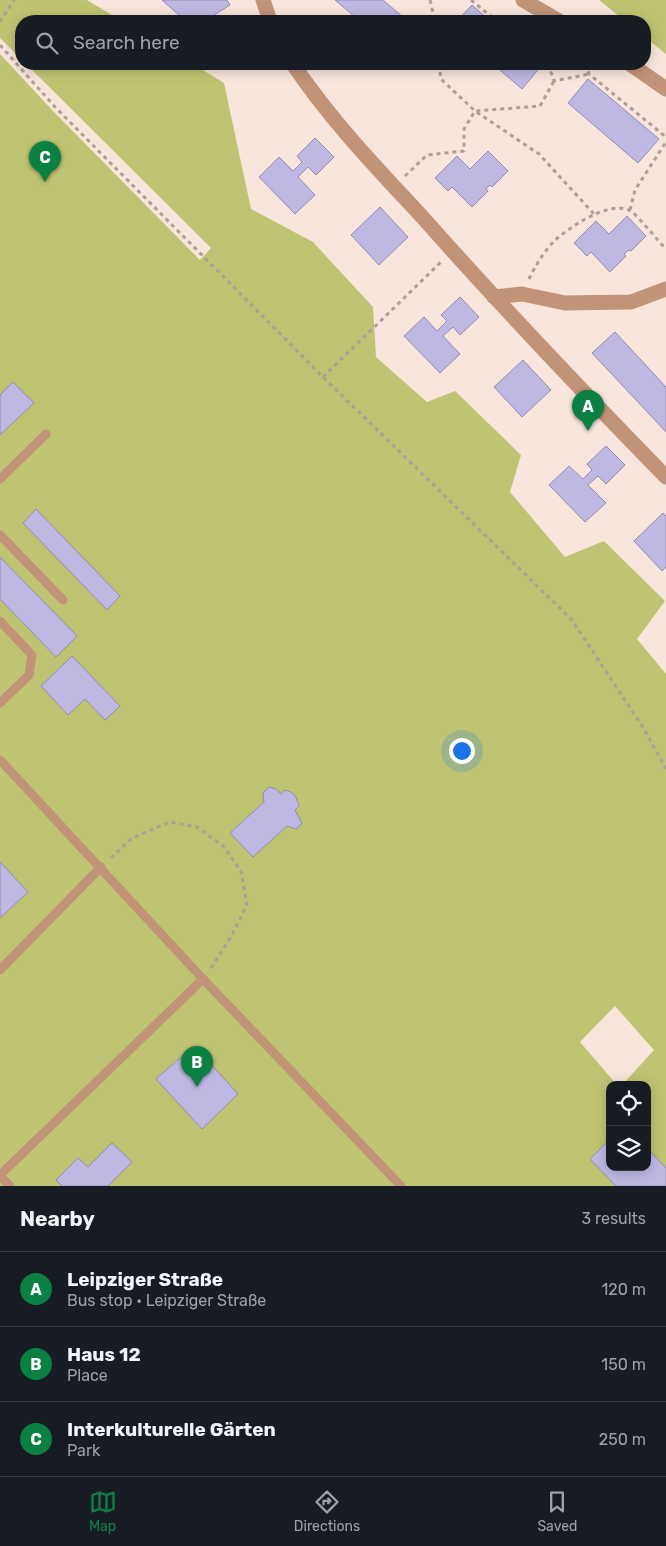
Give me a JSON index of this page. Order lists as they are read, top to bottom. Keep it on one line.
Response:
{"page":{"search":"Search here","pins":["C","A","B"],"heading":["Nearby","3 results"],"list":[{"mark":"A","name":"Leipziger Straße","note":"Bus stop · Leipziger Straße","value":"120 m"},{"mark":"B","name":"Haus 12","note":"Place","value":"150 m"},{"mark":"C","name":"Interkulturelle Gärten","note":"Park","value":"250 m"}],"nav":["Map","Directions","Saved"]}}
